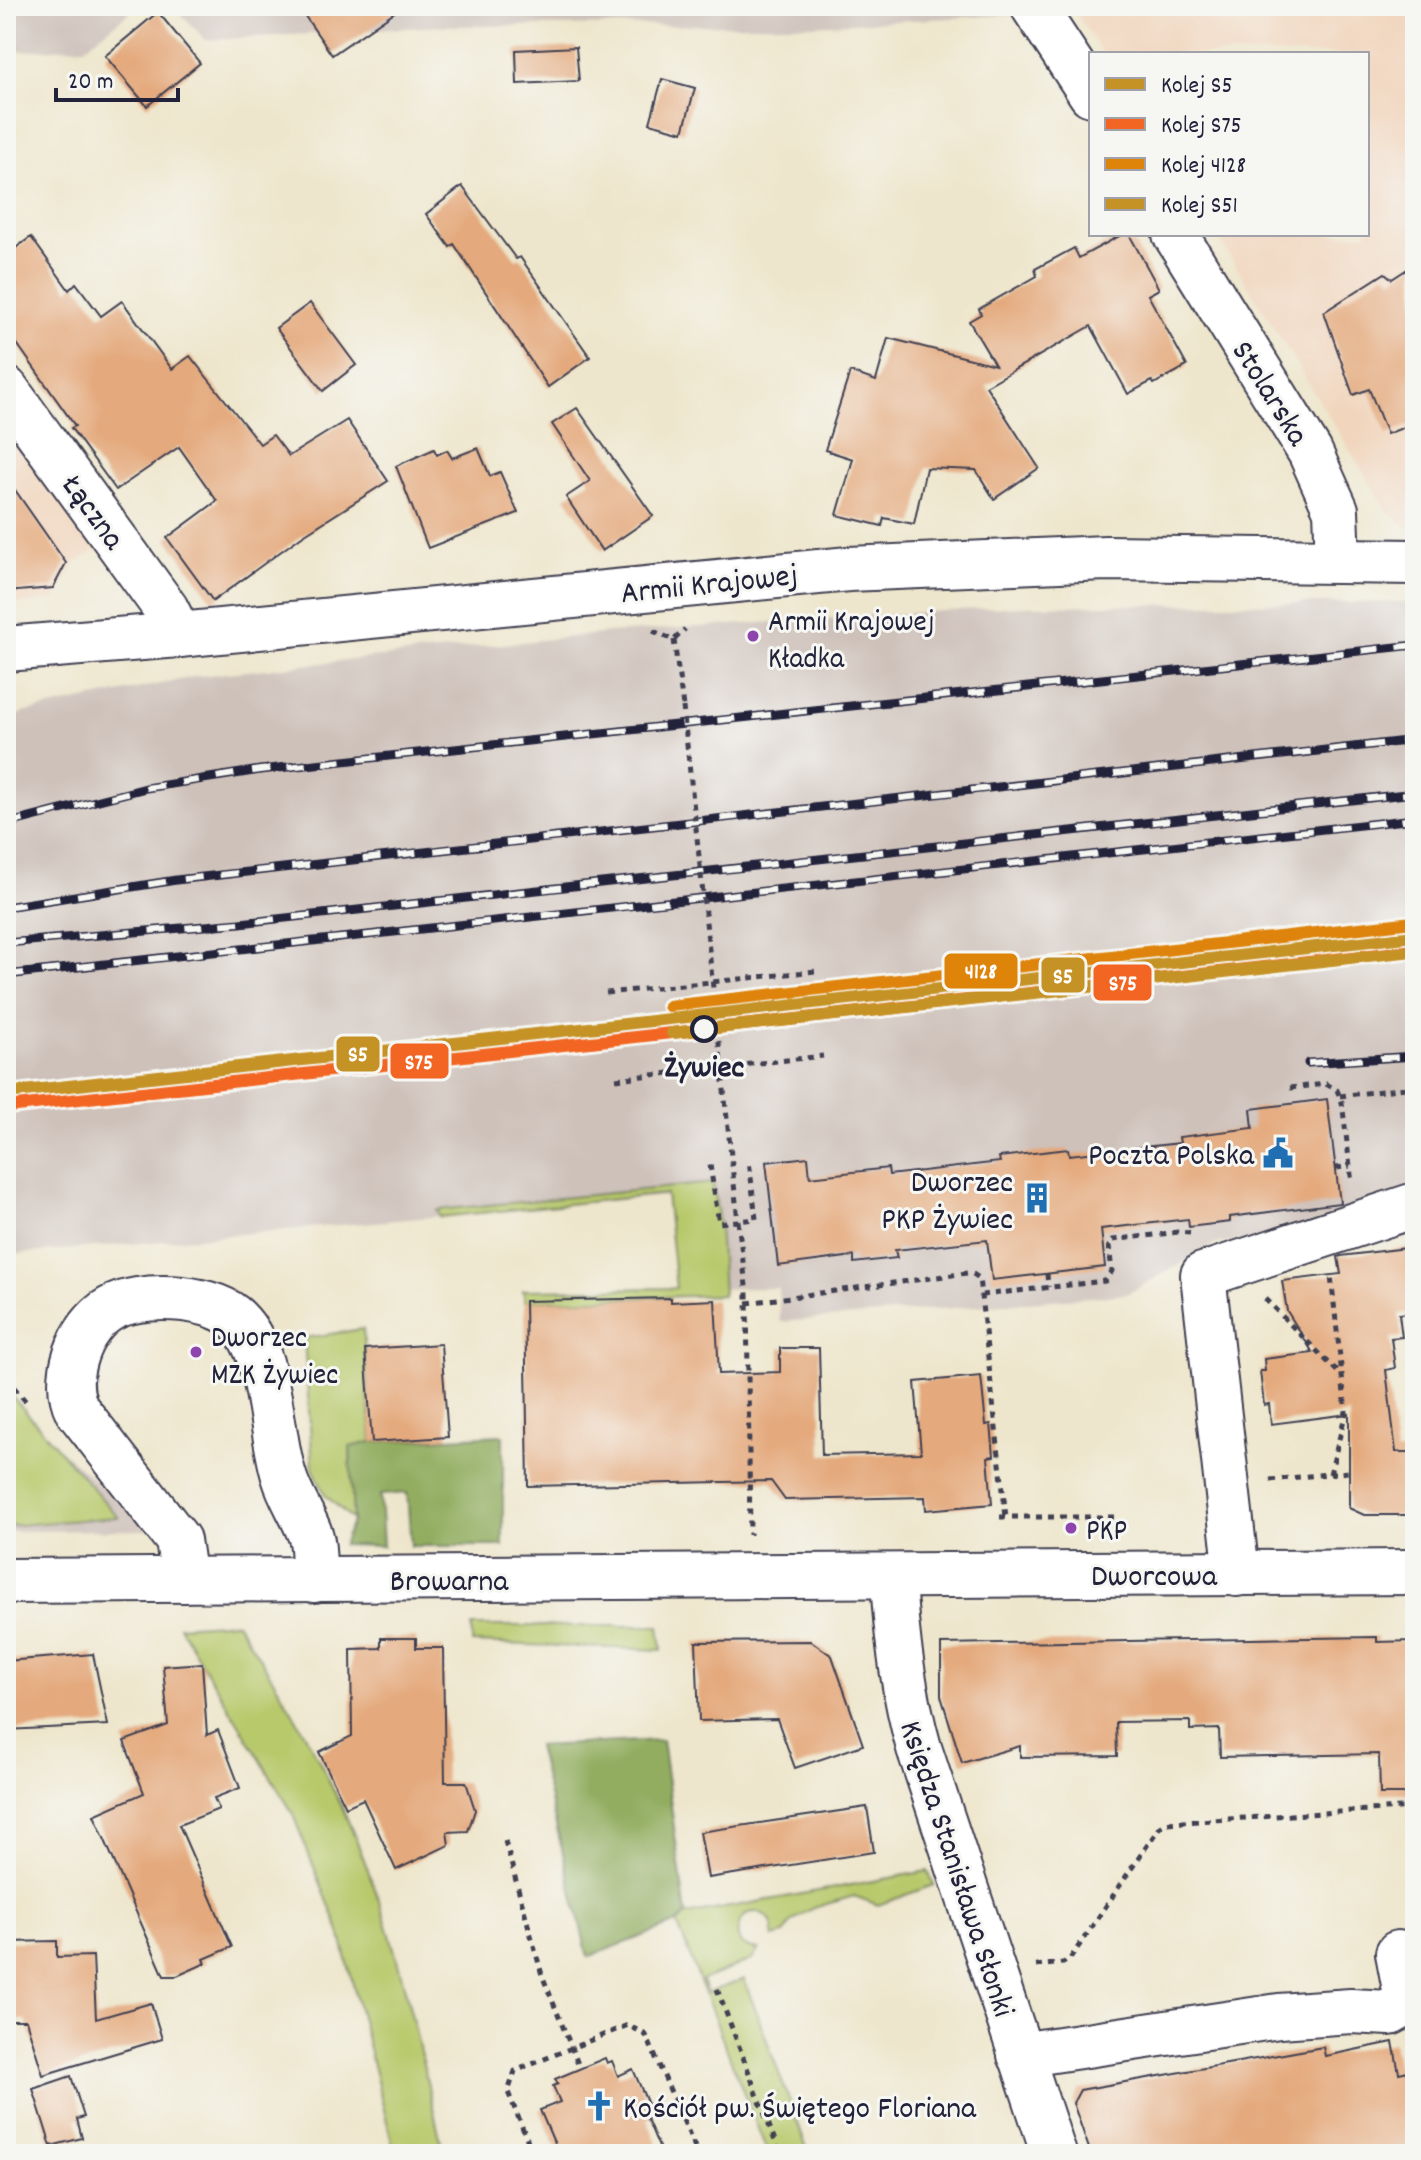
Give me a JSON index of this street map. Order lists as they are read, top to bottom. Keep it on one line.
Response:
{"streets":{"street":["Stolarska","Łączna","Armii Krajowej","Dworcowa","Browarna","Księdza Stanisława Słonki"]},"crossings":[["Stolarska","Armii Krajowej"],["Łączna","Armii Krajowej"],["Dworcowa","Browarna"],["Dworcowa","Księdza Stanisława Słonki"],["Browarna","Księdza Stanisława Słonki"]],"places":{"other":["Armii Krajowej Kładka","Żywiec","Dworzec MZK Żywiec","PKP"],"public building":["Poczta Polska"],"building":["Dworzec PKP Żywiec"],"church":["Kościół pw. Świętego Floriana"]},"lines":["rail line 4128","rail line S5","rail line S75","rail line S51"],"legend":["Kolej S5","Kolej S75","Kolej 4128","Kolej S51"],"scale_bar":"20 m"}
